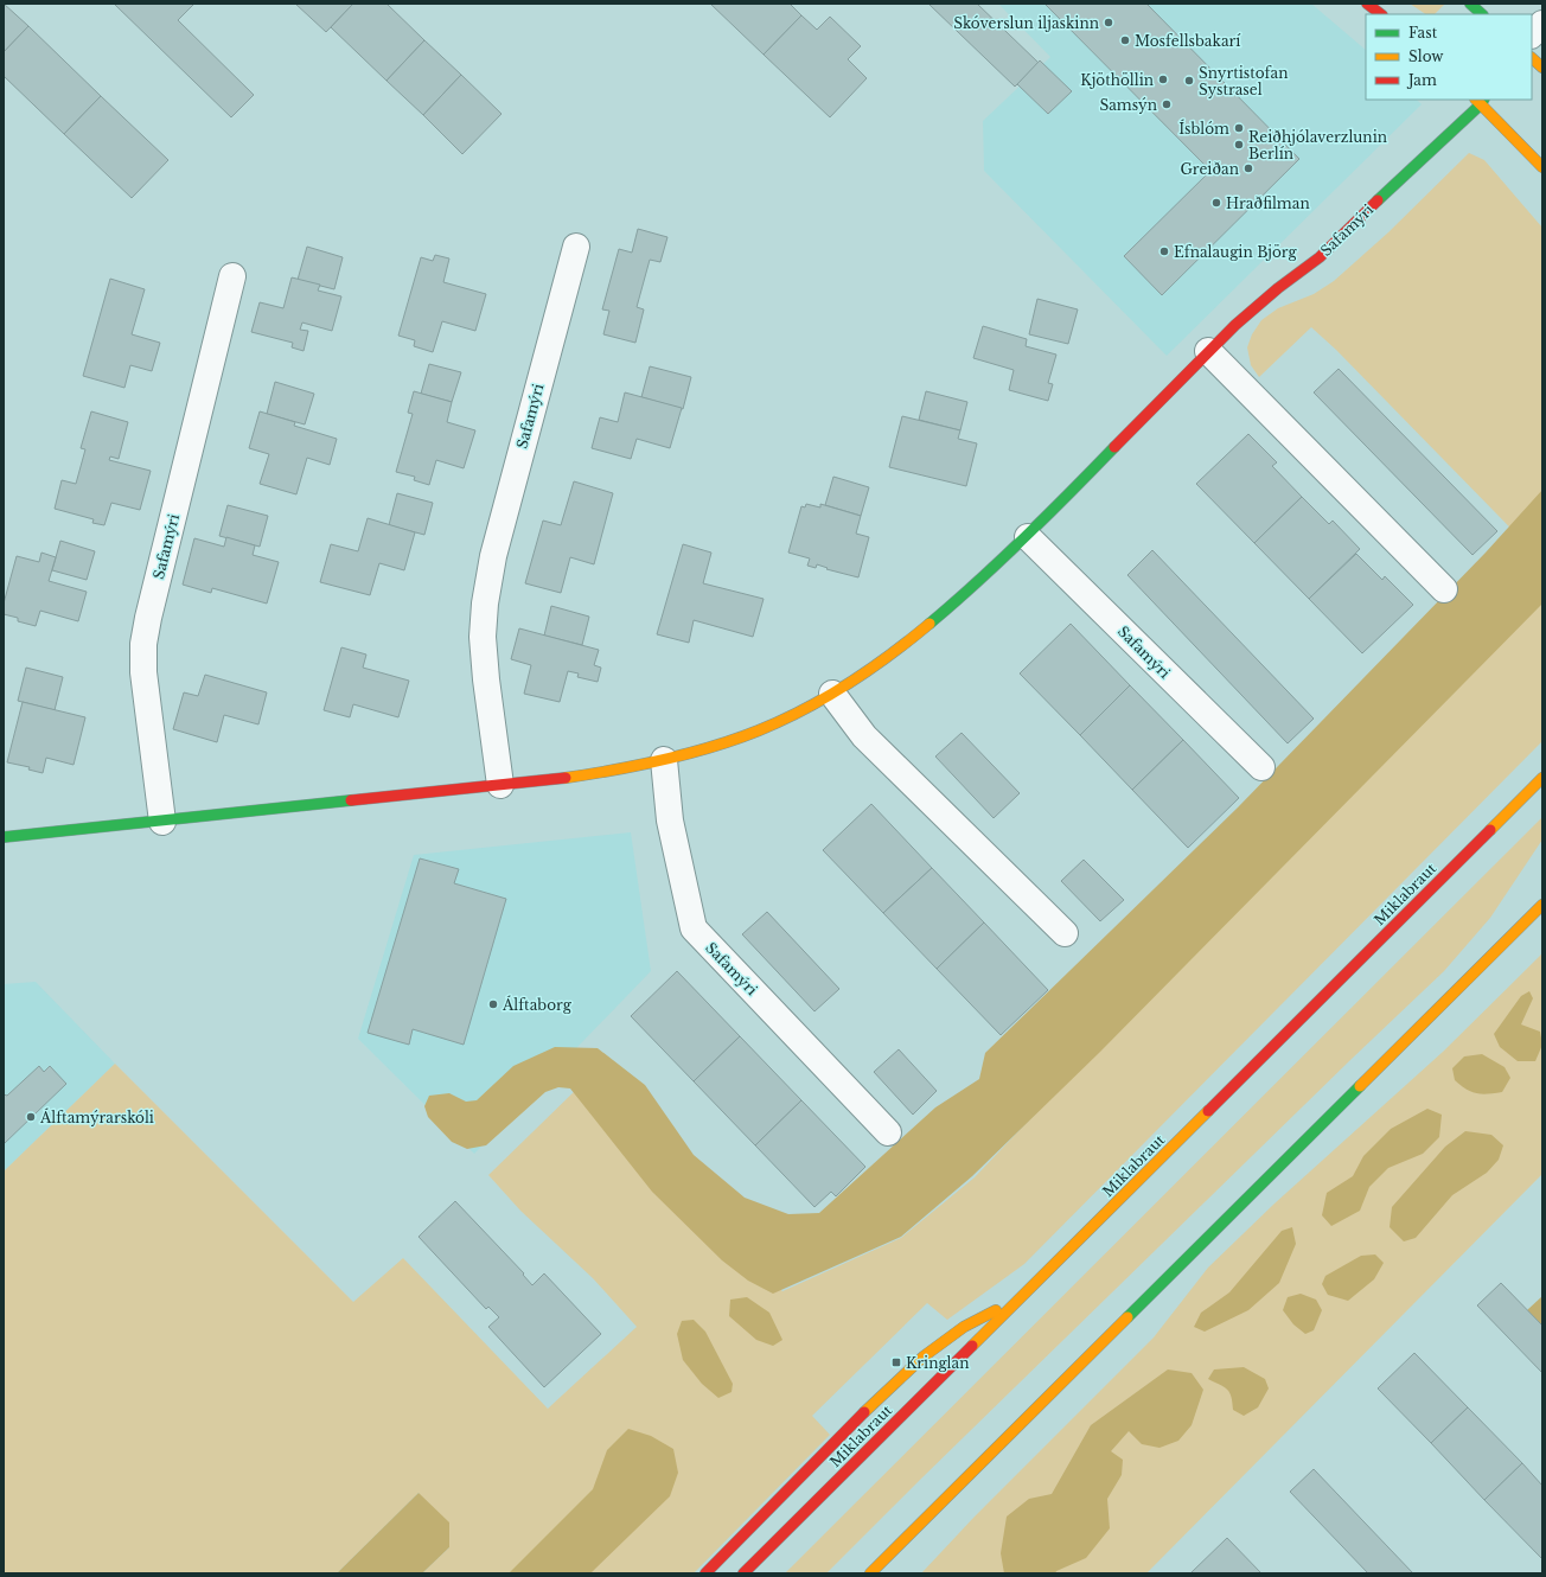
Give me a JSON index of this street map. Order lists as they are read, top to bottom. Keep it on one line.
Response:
{"streets":{"main road":["Safamýri","Miklabraut"]},"places":{"other":["Skóverslun iljaskinn","Mosfellsbakarí","Kjöthöllin","Snyrtistofan Systrasel","Samsýn","Ísblóm","Reiðhjólaverzlunin Berlín","Greiðan","Hraðfilman","Efnalaugin Björg","Álftaborg","Álftamýrarskóli"],"transit":["Kringlan"]},"legend":["Fast","Slow","Jam"]}
